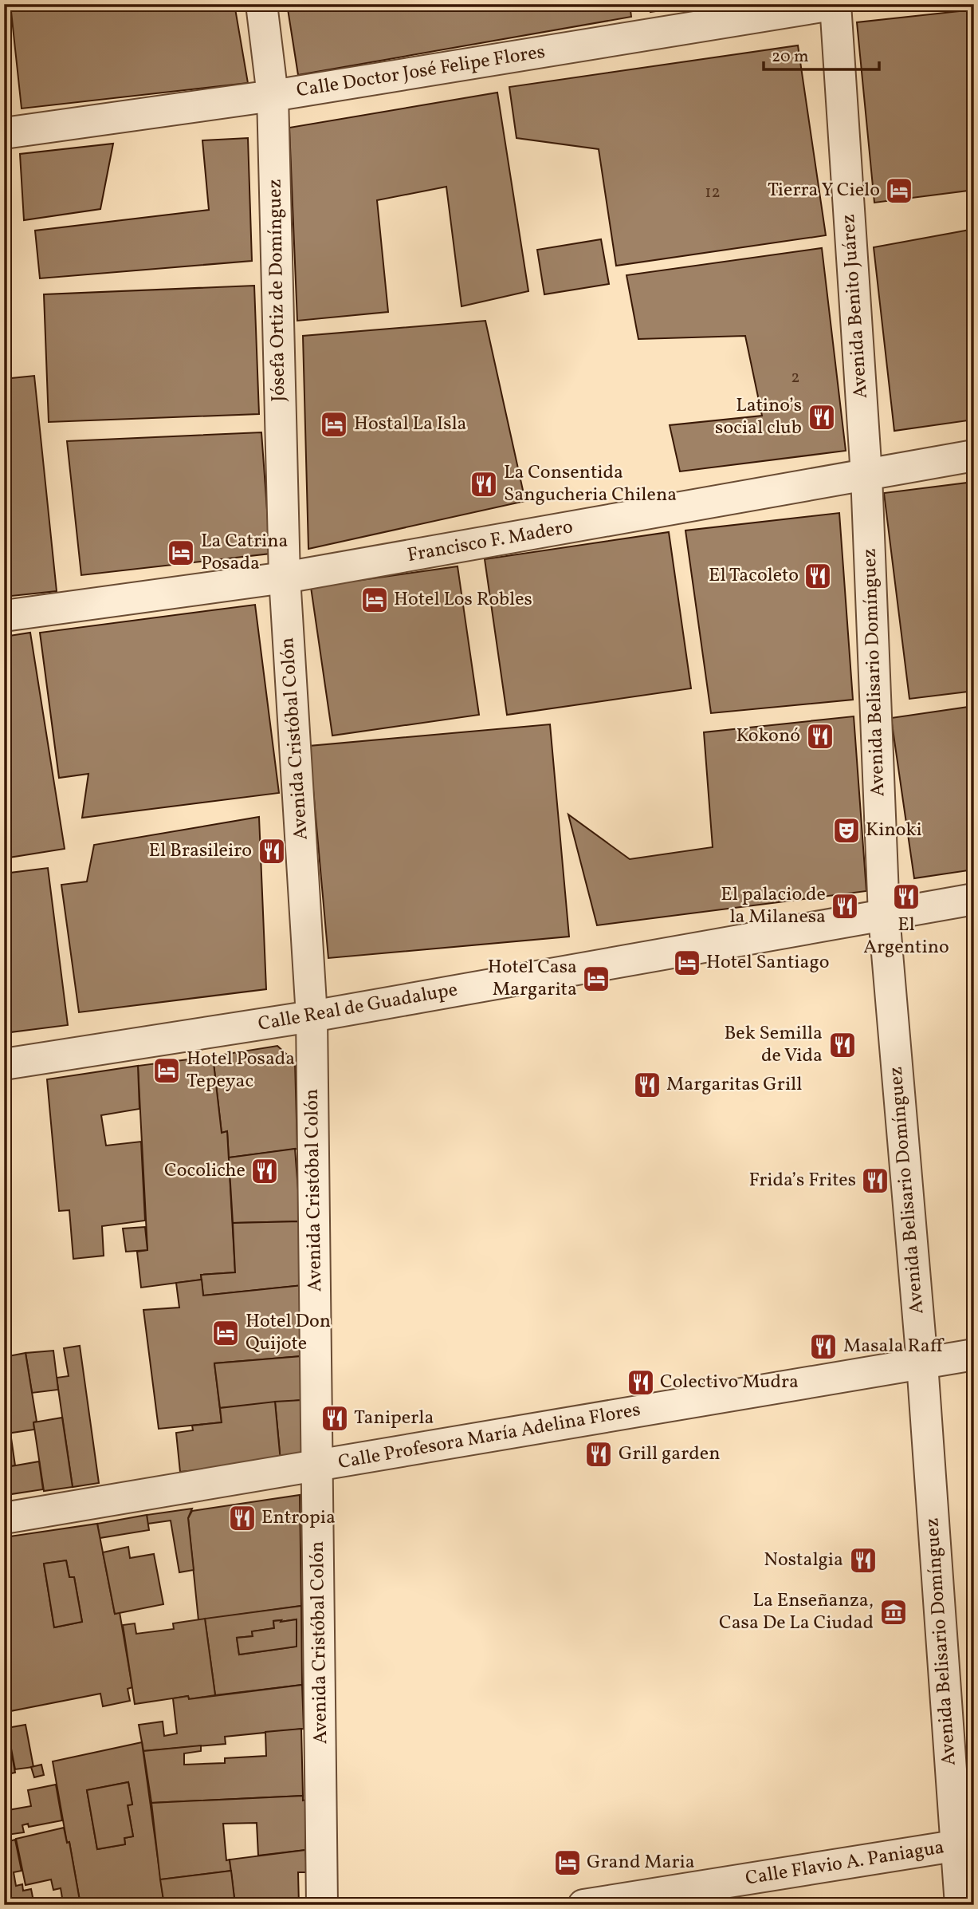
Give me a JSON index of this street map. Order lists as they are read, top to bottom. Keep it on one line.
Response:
{"streets":{"street":["Calle Doctor José Felipe Flores","Jósefa Ortiz de Domínguez","Avenida Benito Juárez","Francisco F. Madero","Avenida Belisario Domínguez","Avenida Cristóbal Colón","Calle Real de Guadalupe","Calle Profesora María Adelina Flores","Calle Flavio A. Paniagua"]},"crossings":[["Calle Doctor José Felipe Flores","Jósefa Ortiz de Domínguez"],["Calle Doctor José Felipe Flores","Avenida Benito Juárez"],["Jósefa Ortiz de Domínguez","Francisco F. Madero"],["Jósefa Ortiz de Domínguez","Avenida Cristóbal Colón"],["Avenida Benito Juárez","Francisco F. Madero"],["Avenida Benito Juárez","Avenida Belisario Domínguez"],["Francisco F. Madero","Avenida Belisario Domínguez"],["Francisco F. Madero","Avenida Cristóbal Colón"],["Avenida Belisario Domínguez","Calle Real de Guadalupe"],["Avenida Belisario Domínguez","Calle Profesora María Adelina Flores"],["Avenida Belisario Domínguez","Calle Flavio A. Paniagua"],["Avenida Cristóbal Colón","Calle Real de Guadalupe"],["Avenida Cristóbal Colón","Calle Profesora María Adelina Flores"]],"places":{"hotel":["Tierra Y Cielo","Hostal La Isla","La Catrina Posada","Hotel Los Robles","Hotel Santiago","Hotel Casa Margarita","Hotel Posada Tepeyac","Hotel Don Quijote","Grand Maria"],"restaurant":["Latino’s social club","La Consentida Sangucheria Chilena","El Tacoleto","Kokonó","El Brasileiro","El Argentino","El palacio de la Milanesa","Bek Semilla de Vida","Margaritas Grill","Cocoliche","Frida’s Frites","Masala Raff","Colectivo Mudra","Taniperla","Grill garden","Entropia","Nostalgia"],"theatre":["Kinoki"],"museum":["La Enseñanza, Casa De La Ciudad"]},"house_numbers":["12","2"],"scale_bar":"20 m"}
